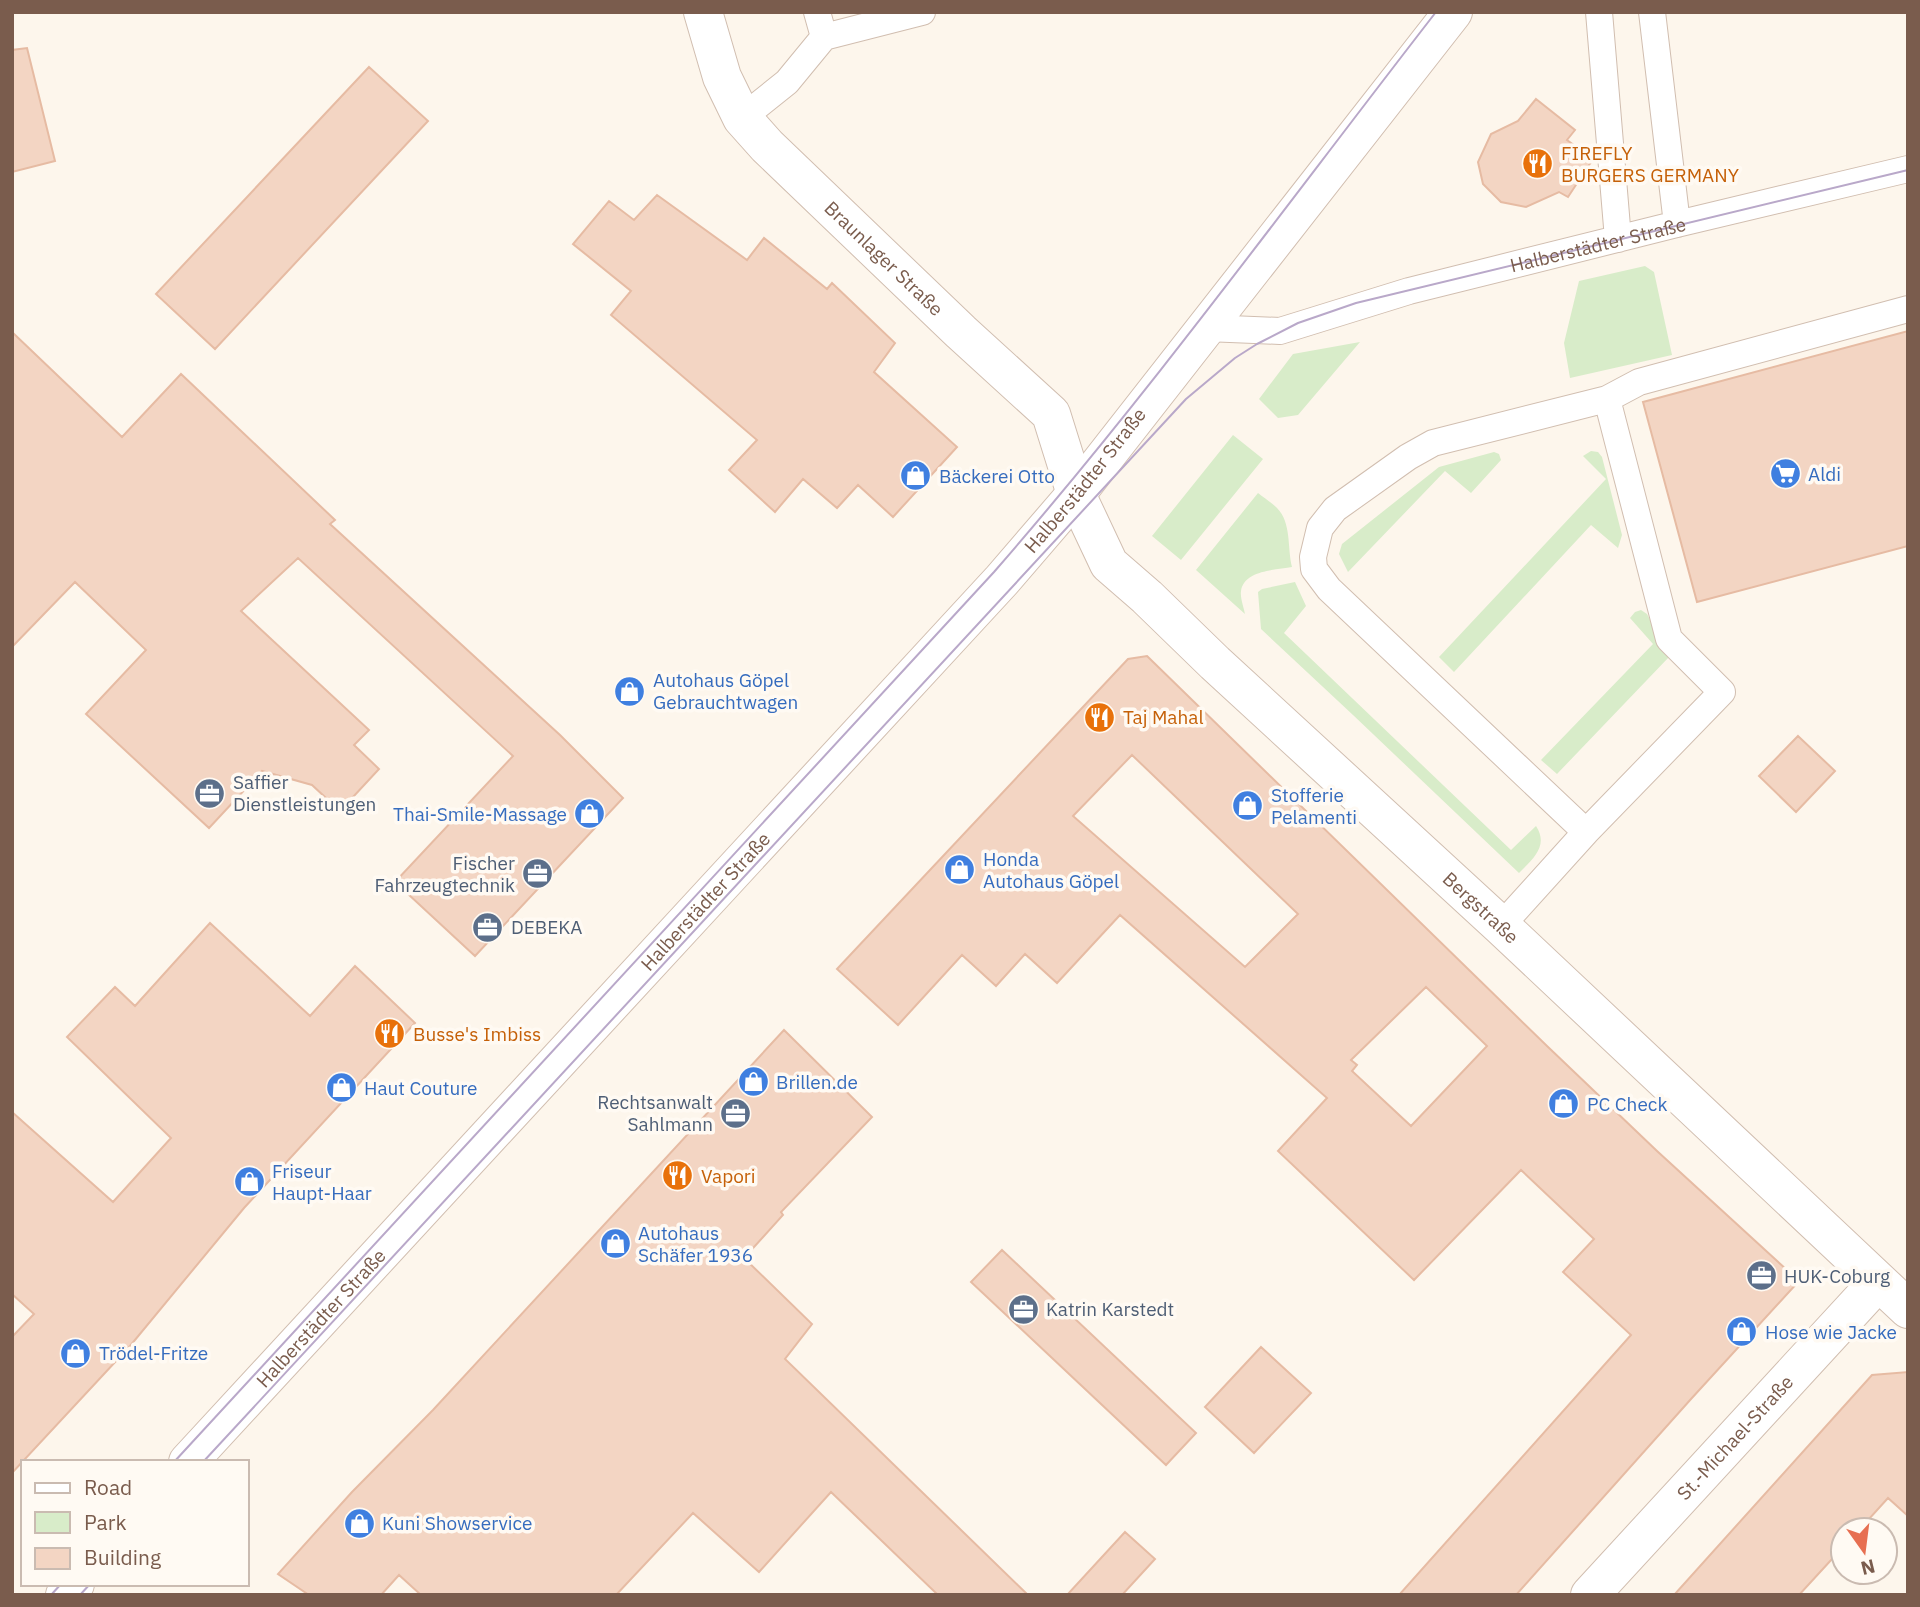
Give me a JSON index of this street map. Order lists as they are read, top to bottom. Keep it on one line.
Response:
{"streets":{"street":["Halberstädter Straße","Braunlager Straße","Bergstraße","St.-Michael-Straße"]},"crossings":[["Halberstädter Straße","Braunlager Straße"],["Halberstädter Straße","Bergstraße"],["Braunlager Straße","Bergstraße"],["Bergstraße","St.-Michael-Straße"]],"places":{"restaurant":["FIREFLY BURGERS GERMANY","Taj Mahal","Busse's Imbiss","Vapori"],"supermarket":["Aldi"],"shop":["Bäckerei Otto","Autohaus Göpel Gebrauchtwagen","Stofferie Pelamenti","Thai-Smile-Massage","Honda Autohaus Göpel","Brillen.de","Haut Couture","PC Check","Friseur Haupt-Haar","Autohaus Schäfer 1936","Hose wie Jacke","Trödel-Fritze","Kuni Showservice"],"office":["Saffier Dienstleistungen","Fischer Fahrzeugtechnik","DEBEKA","Rechtsanwalt Sahlmann","HUK-Coburg","Katrin Karstedt"]},"legend":["Road","Park","Building"],"north":"bottom"}
